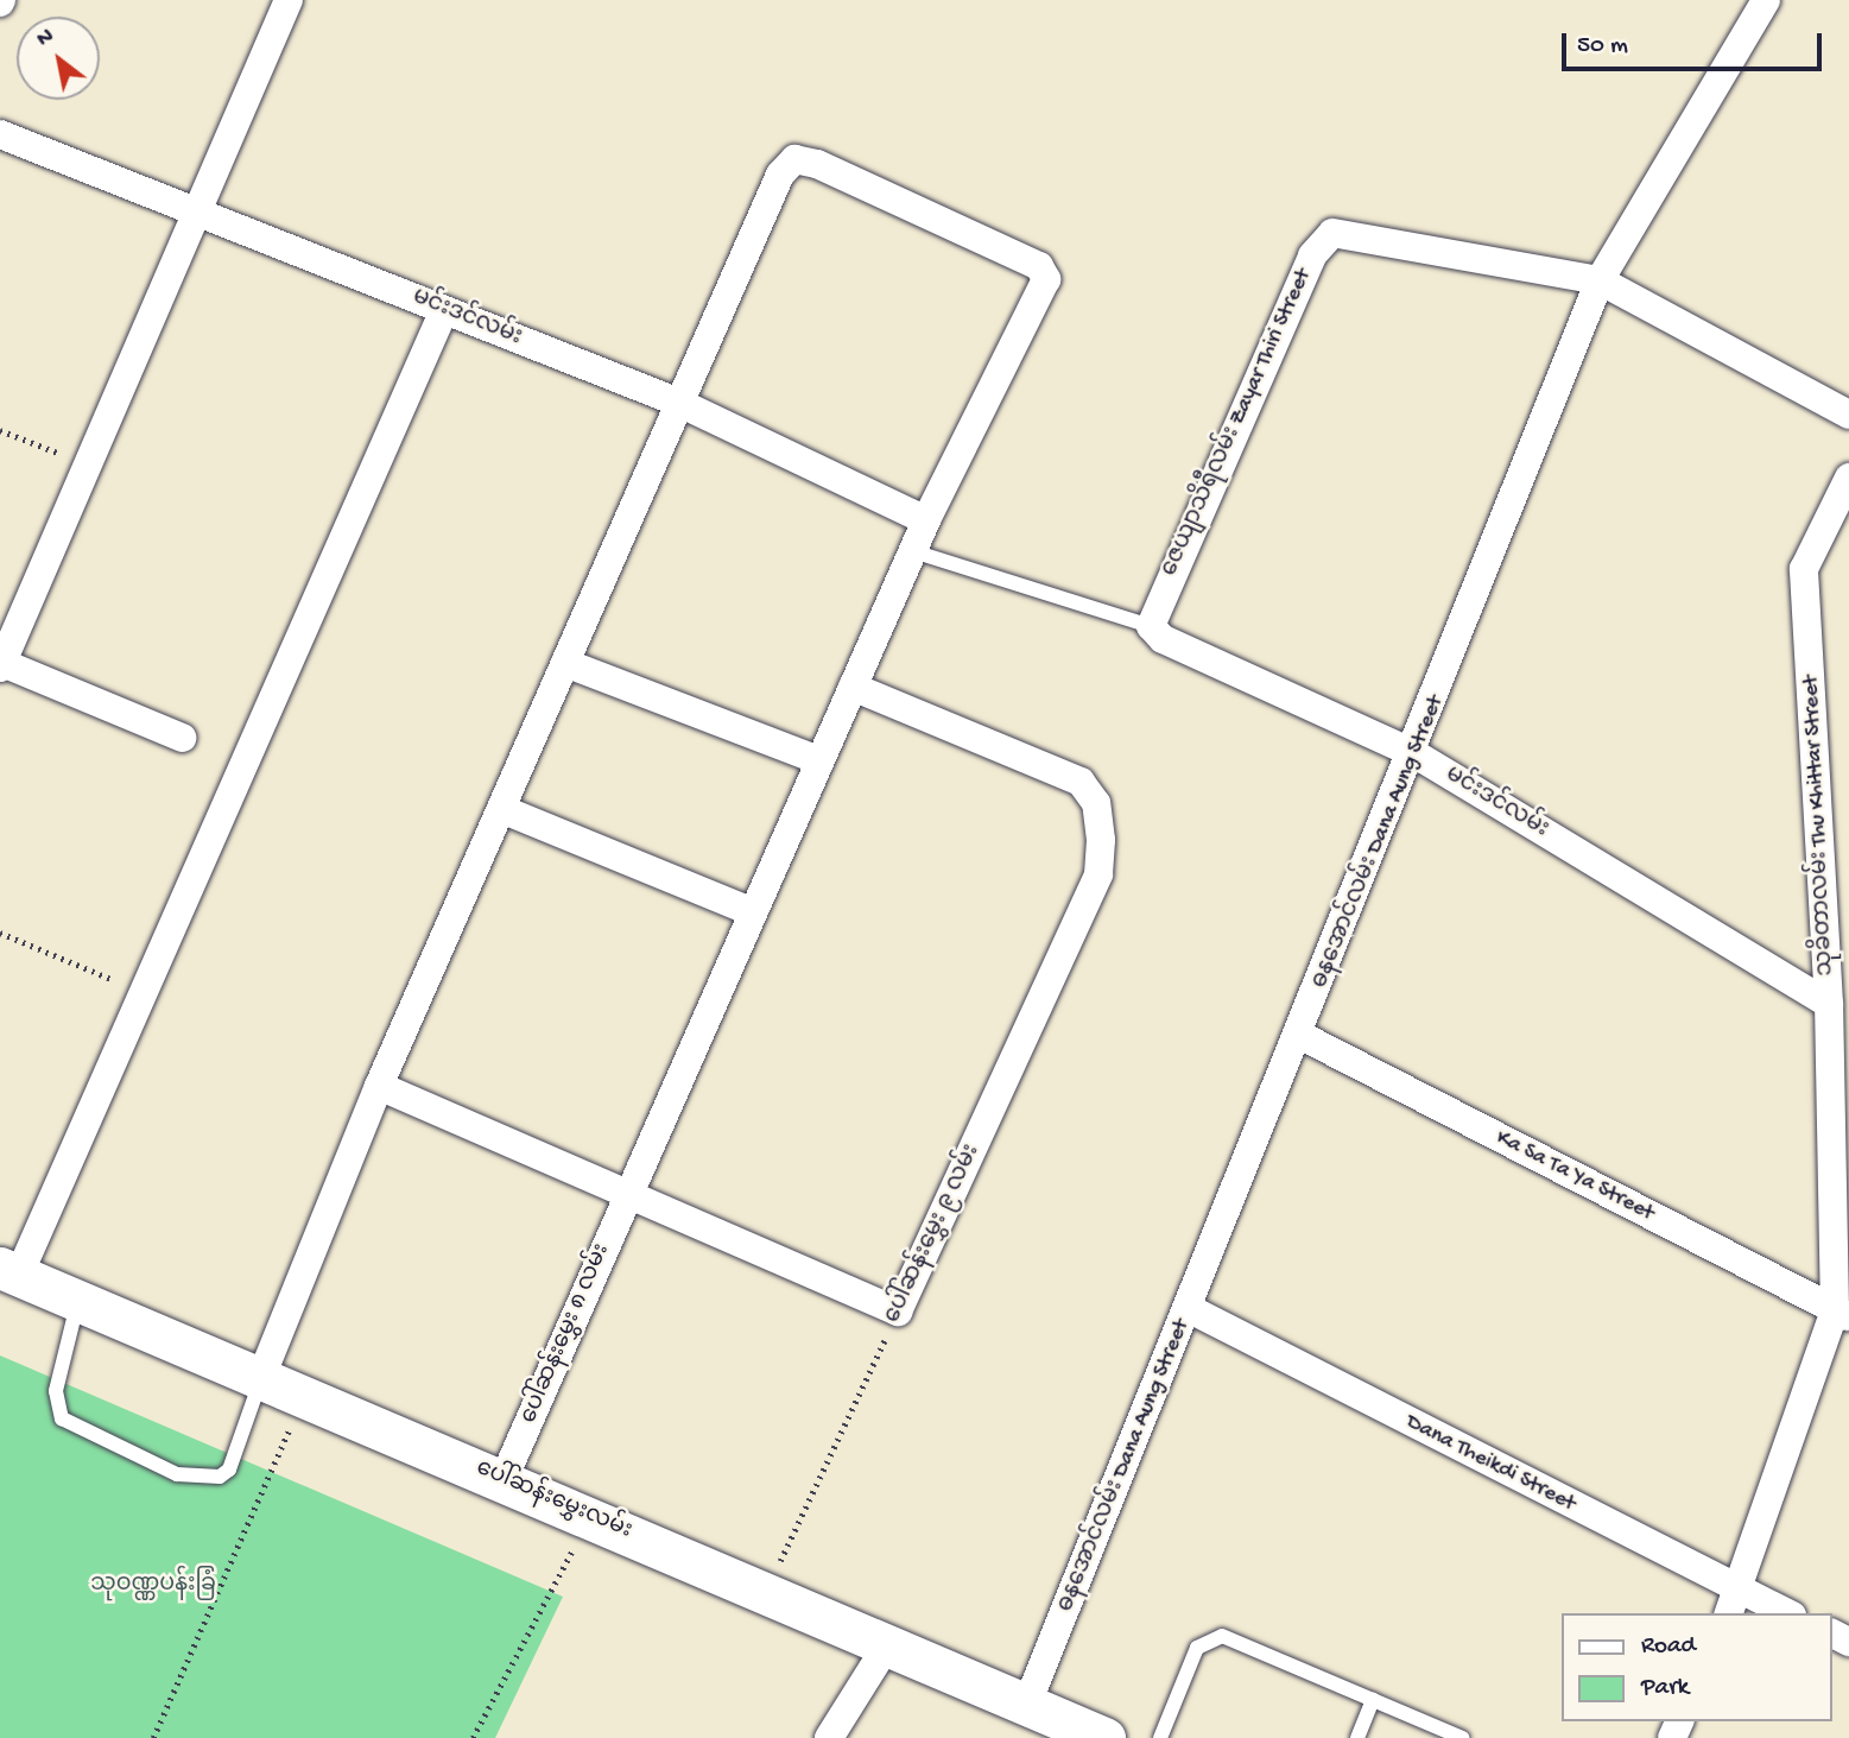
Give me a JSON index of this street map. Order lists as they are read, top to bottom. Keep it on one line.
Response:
{"streets":{"main road":["ပေါ်ဆန်းမွှေးလမ်း"],"street":["မင်းဒင်လမ်း","ဇေယျာသိရီလမ်း Zayar Thiri Street","သုခိတာလမ်း Thu Khittar Street","ဓနအောင်လမ်း Dana Aung Street","Ka Sa Ta Ya Street","ပေါ်ဆန်းမွှေး ၉ လမ်း","ပေါ်ဆန်းမွှေး ၈ လမ်း","Dana Theikdi Street"]},"crossings":[["မင်းဒင်လမ်း","ဇေယျာသိရီလမ်း Zayar Thiri Street"],["မင်းဒင်လမ်း","သုခိတာလမ်း Thu Khittar Street"],["မင်းဒင်လမ်း","ဓနအောင်လမ်း Dana Aung Street"],["မင်းဒင်လမ်း","ပေါ်ဆန်းမွှေး ၈ လမ်း"],["ဇေယျာသိရီလမ်း Zayar Thiri Street","ဓနအောင်လမ်း Dana Aung Street"],["သုခိတာလမ်း Thu Khittar Street","Ka Sa Ta Ya Street"],["သုခိတာလမ်း Thu Khittar Street","Dana Theikdi Street"],["ဓနအောင်လမ်း Dana Aung Street","Ka Sa Ta Ya Street"],["ဓနအောင်လမ်း Dana Aung Street","Dana Theikdi Street"],["ဓနအောင်လမ်း Dana Aung Street","ပေါ်ဆန်းမွှေးလမ်း"],["ပေါ်ဆန်းမွှေး ၉ လမ်း","ပေါ်ဆန်းမွှေး ၈ လမ်း"],["ပေါ်ဆန်းမွှေး ၉ လမ်း","ပေါ်ဆန်းမွှေးလမ်း"],["ပေါ်ဆန်းမွှေး ၈ လမ်း","ပေါ်ဆန်းမွှေးလမ်း"]],"parks":["သုဝဏ္ဏပန်းခြံ"],"legend":["Road","Park"],"scale_bar":"50 m","north":"top left"}
